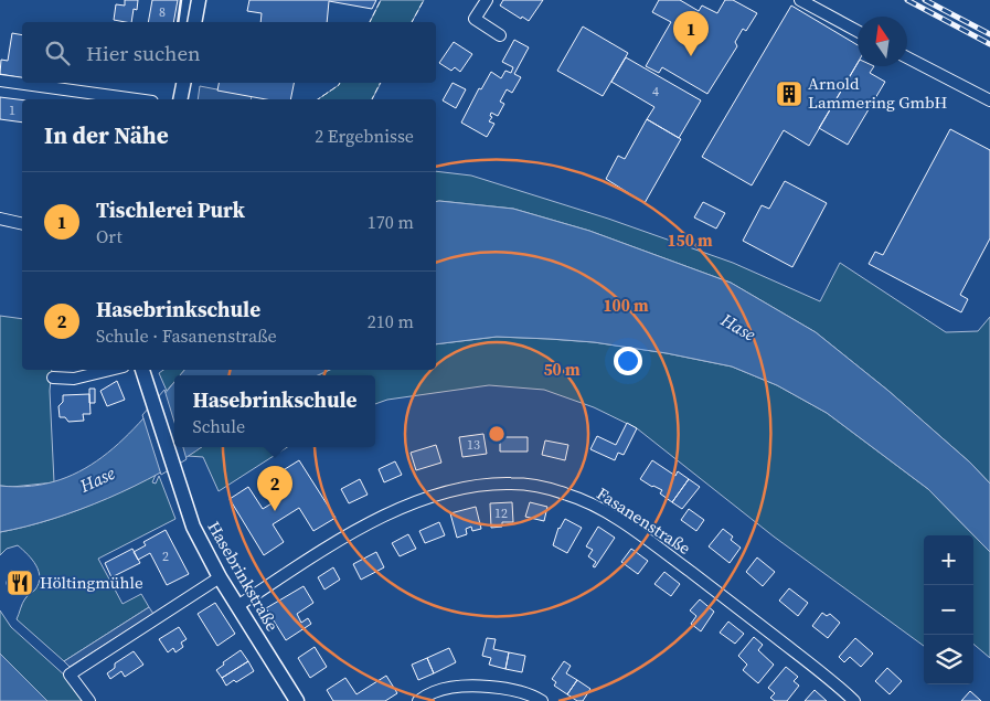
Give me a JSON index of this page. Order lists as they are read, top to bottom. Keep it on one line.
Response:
{"streets":{"street":["Fasanenstraße","Hasebrinkstraße"]},"crossings":[["Fasanenstraße","Hasebrinkstraße"]],"water":["Hase"],"places":{"building":["Arnold Lammering GmbH"],"restaurant":["Höltingmühle"]},"house_numbers":["8","4","1","13","12","2"],"north":"top","page":{"pins":["1","2"],"search":"Hier suchen","heading":["In der Nähe","2 Ergebnisse"],"list":[{"mark":"1","name":"Tischlerei Purk","note":"Ort","value":"170 m"},{"mark":"2","name":"Hasebrinkschule","note":"Schule · Fasanenstraße","value":"210 m"}],"popup":["Hasebrinkschule","Schule"],"map_buttons":["+","−"]},"rings":["150 m","100 m","50 m"]}
